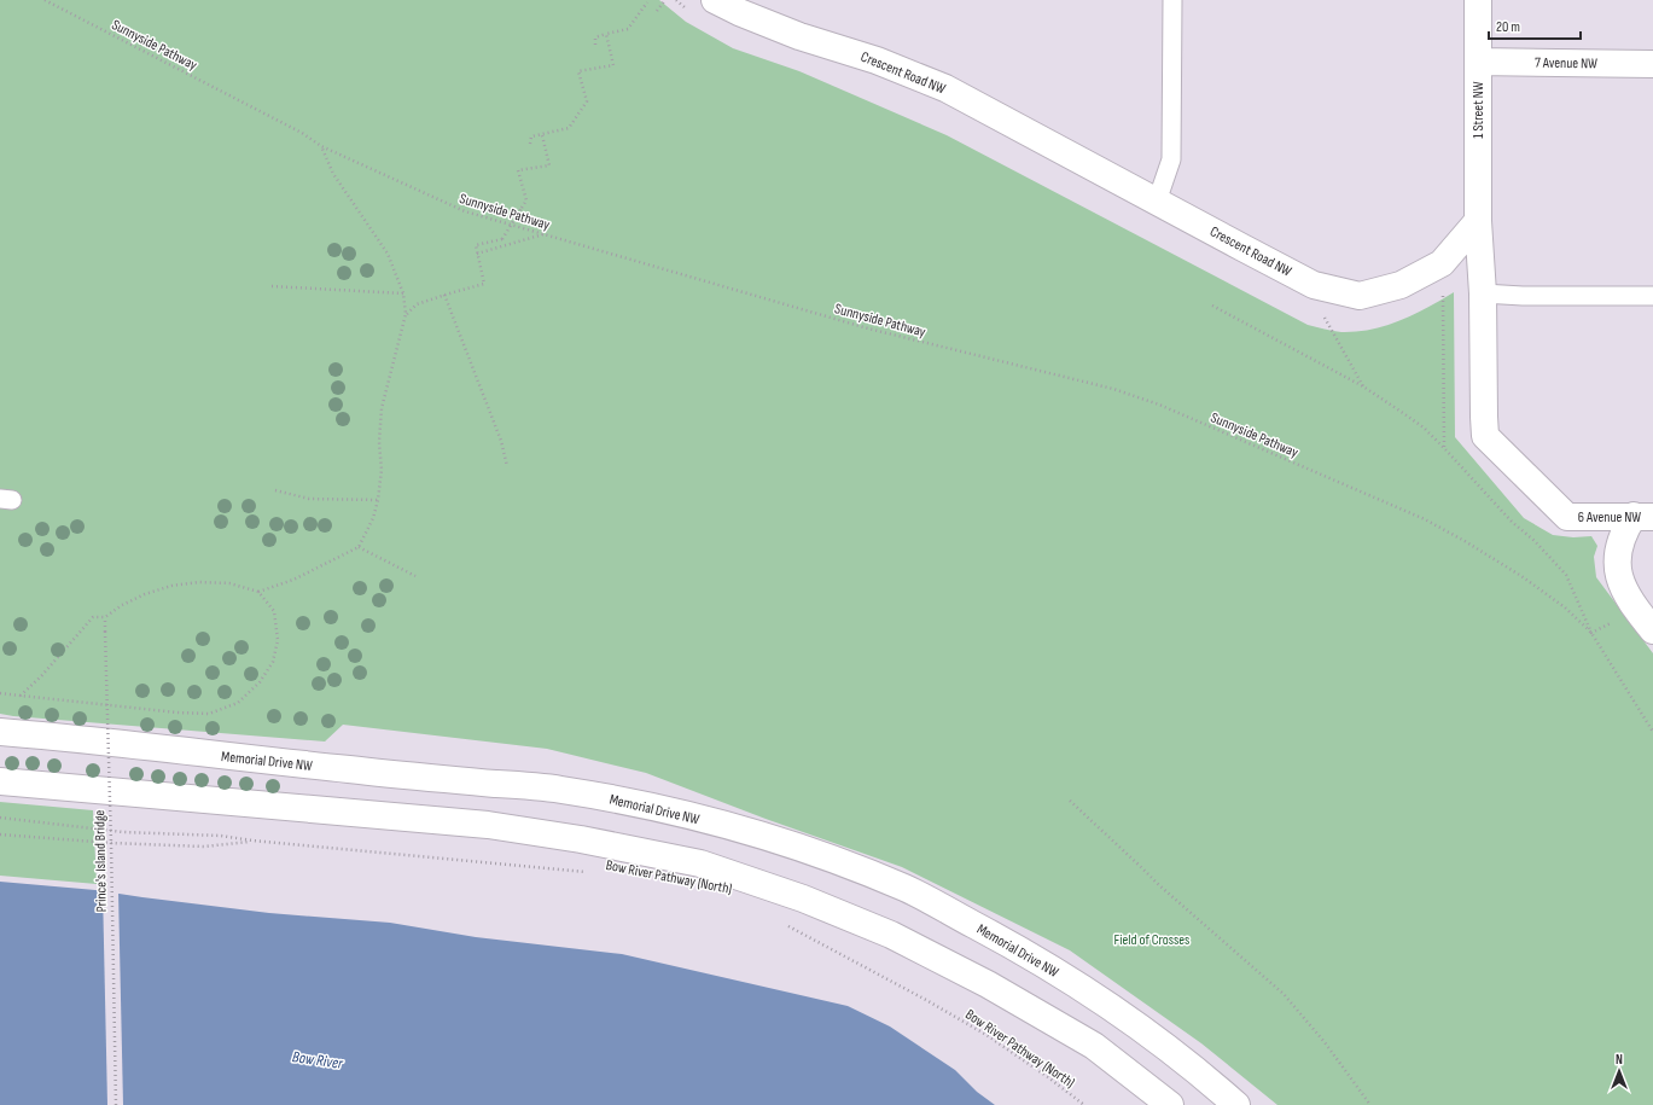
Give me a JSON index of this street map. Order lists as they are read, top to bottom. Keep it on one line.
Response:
{"streets":{"main road":["7 Avenue NW","Crescent Road NW","1 Street NW","6 Avenue NW","Memorial Drive NW"],"path":["Sunnyside Pathway","Prince's Island Bridge","Bow River Pathway (North)"]},"crossings":[["7 Avenue NW","1 Street NW"],["Crescent Road NW","1 Street NW"],["Prince's Island Bridge","Bow River Pathway (North)"]],"water":["Bow River"],"parks":["Field of Crosses"],"scale_bar":"20 m","north":"top"}
